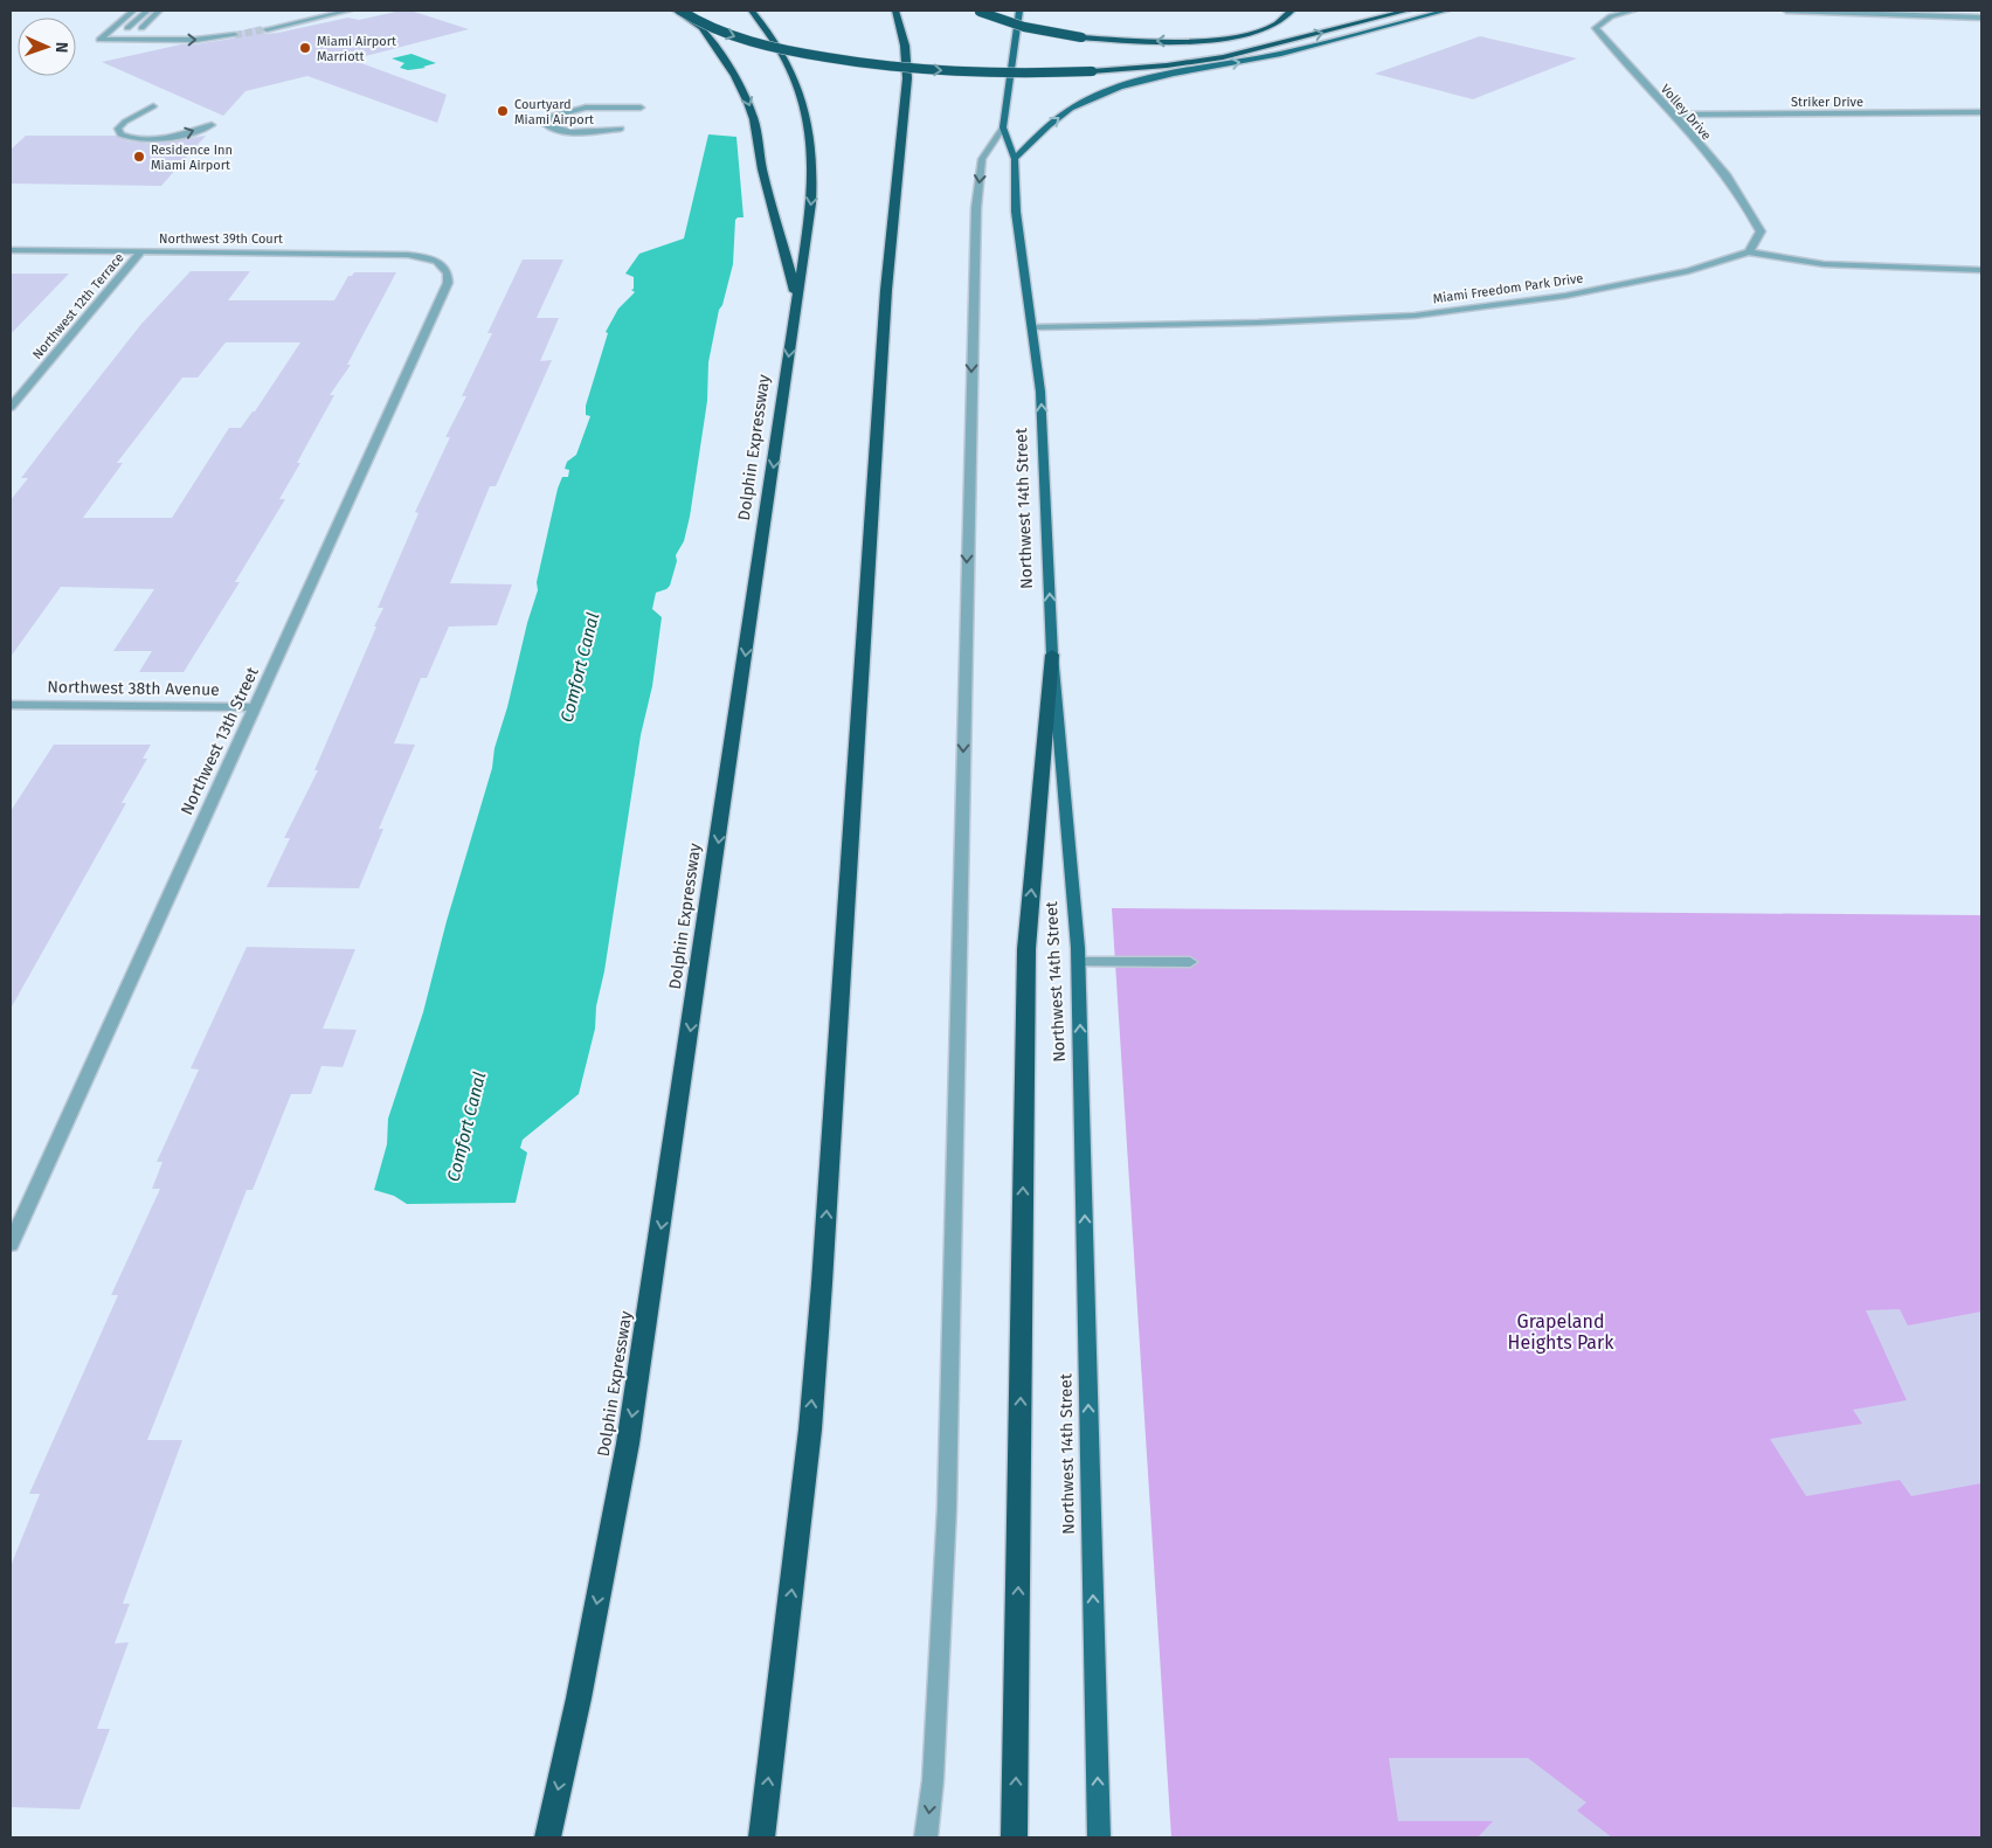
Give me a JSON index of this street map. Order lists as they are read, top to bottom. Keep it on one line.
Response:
{"streets":{"highway":["Dolphin Expressway"],"main road":["Northwest 14th Street"],"street":["Striker Drive","Volley Drive","Northwest 39th Court","Miami Freedom Park Drive","Northwest 12th Terrace","Northwest 38th Avenue","Northwest 13th Street"]},"crossings":[["Striker Drive","Volley Drive"],["Volley Drive","Miami Freedom Park Drive"],["Northwest 39th Court","Northwest 12th Terrace"],["Northwest 39th Court","Northwest 13th Street"],["Miami Freedom Park Drive","Northwest 14th Street"],["Northwest 38th Avenue","Northwest 13th Street"]],"water":["Comfort Canal"],"parks":["Grapeland Heights Park"],"places":["Miami Airport Marriott","Courtyard Miami Airport","Residence Inn Miami Airport"],"north":"right"}
